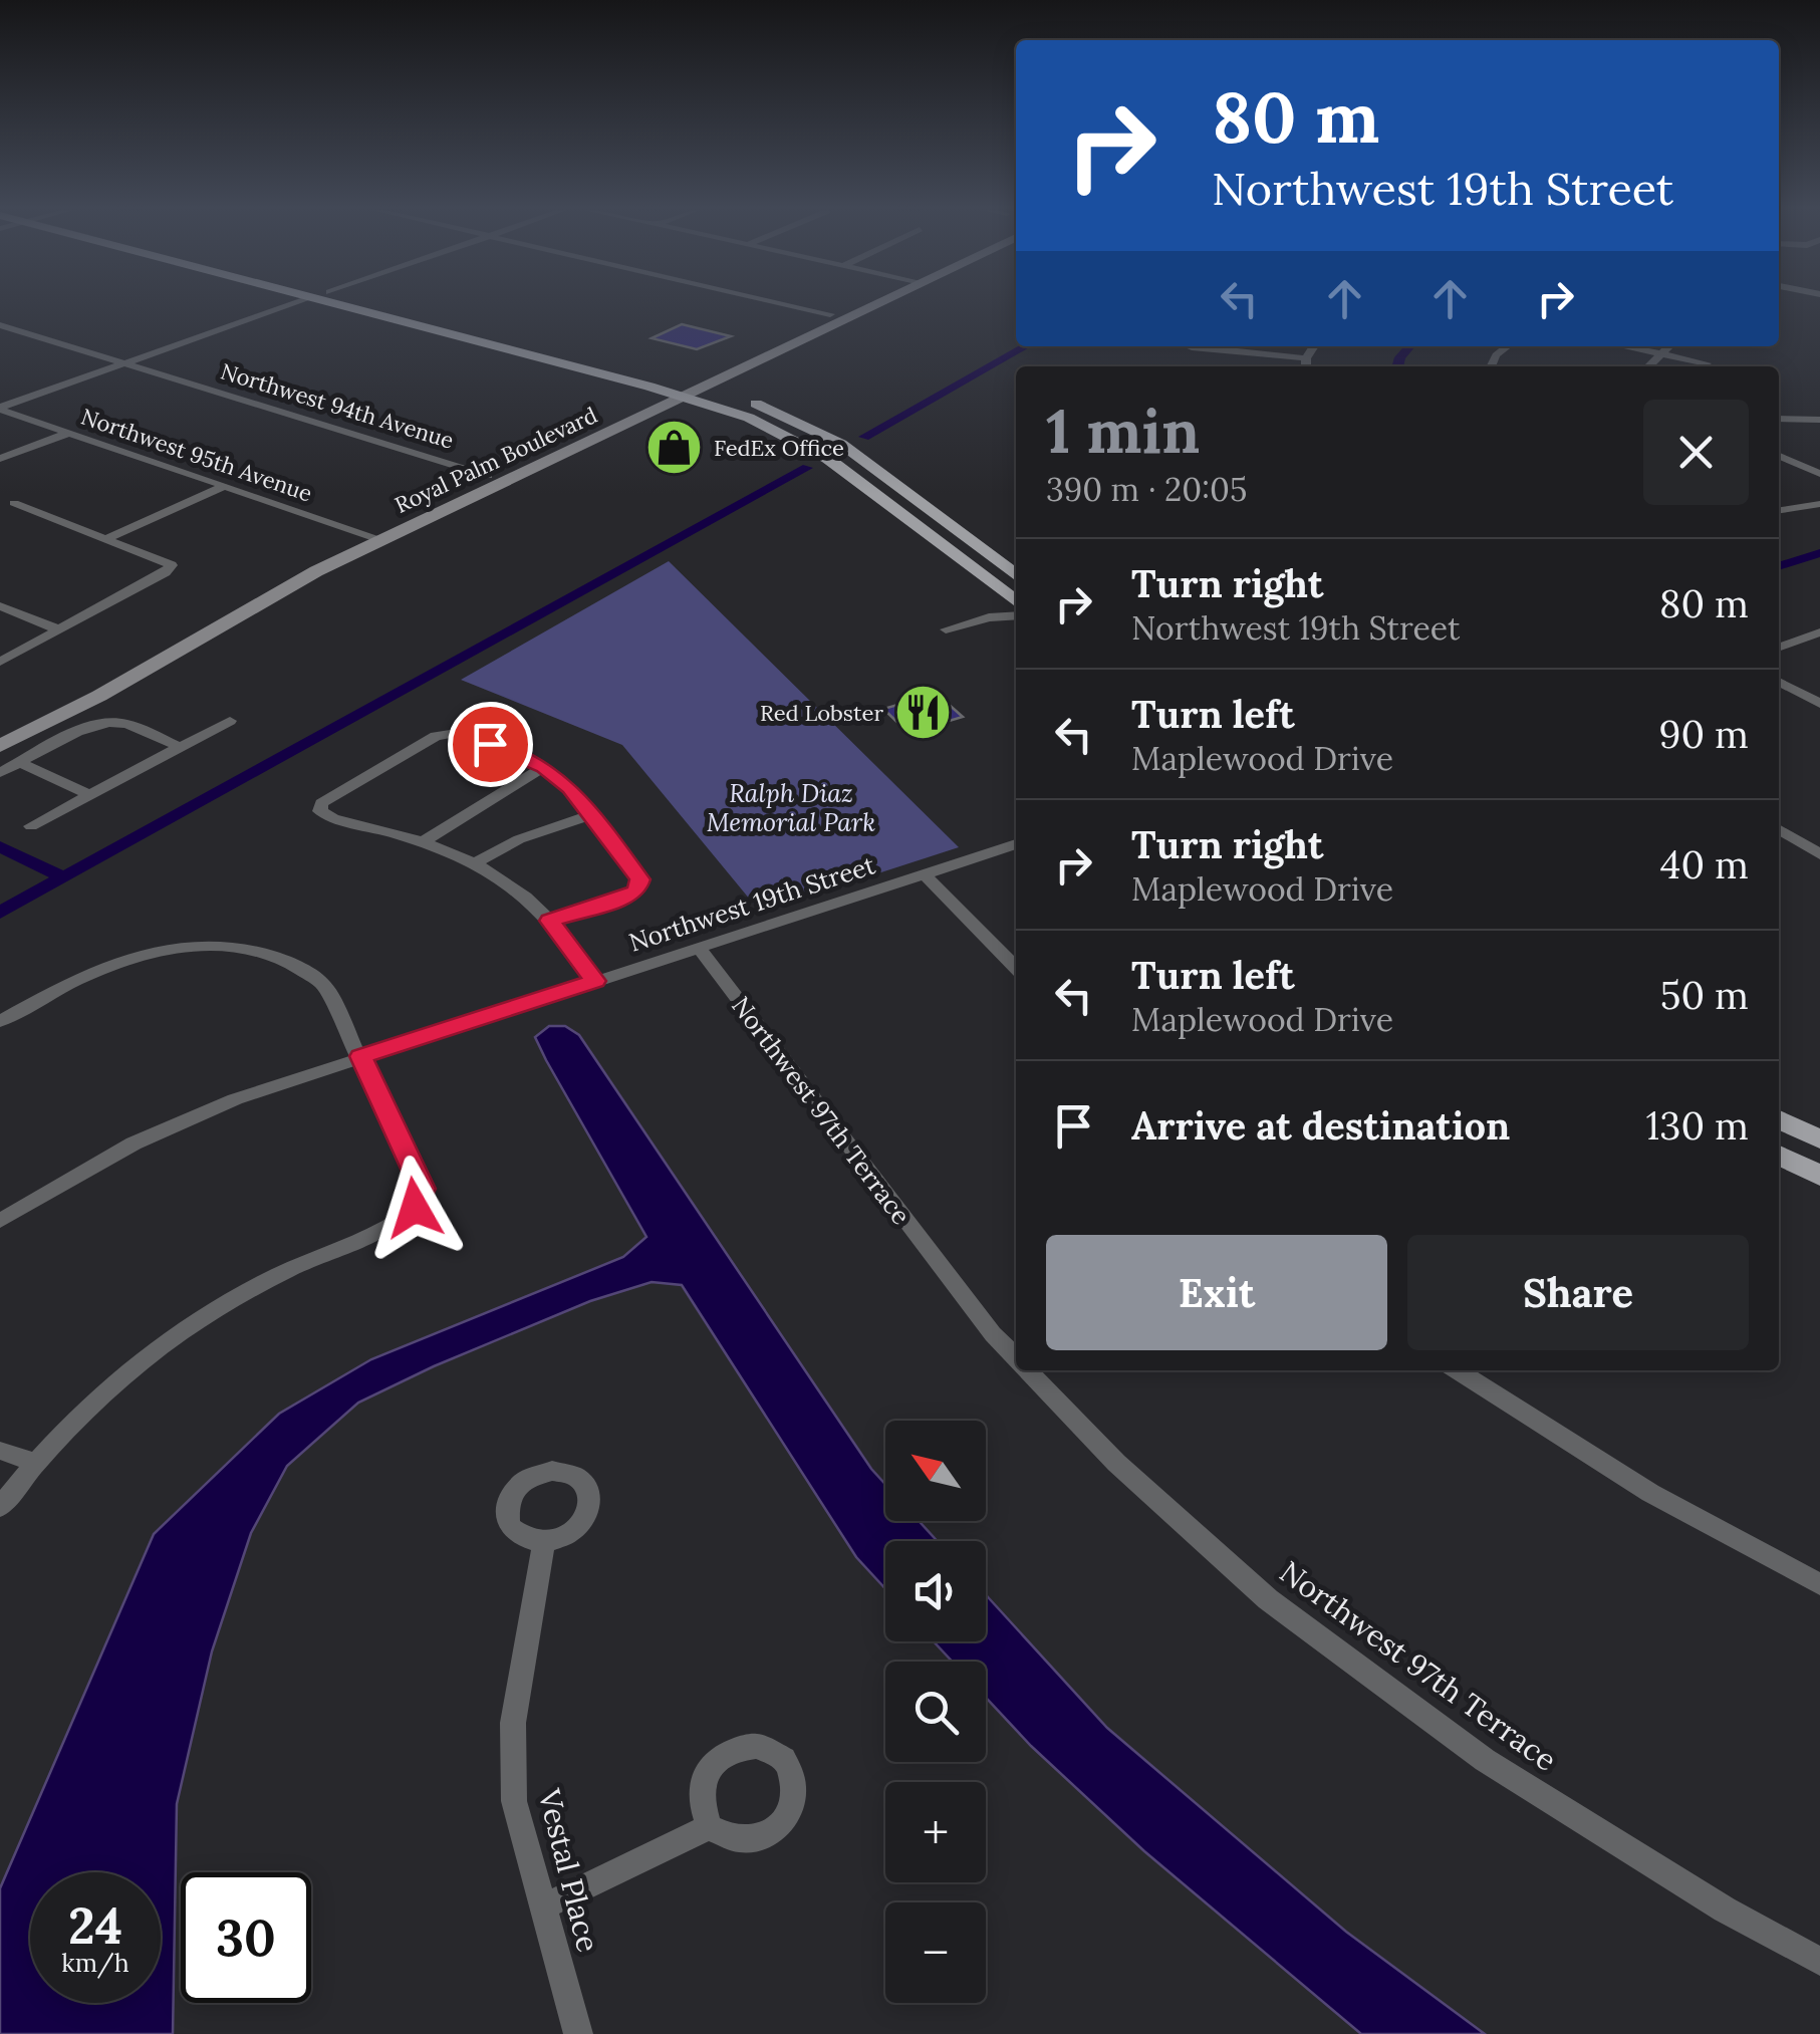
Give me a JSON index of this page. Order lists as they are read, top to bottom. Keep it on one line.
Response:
{"streets":{"main road":["Royal Palm Boulevard"],"street":["Northwest 94th Avenue","Northwest 95th Avenue","Northwest 19th Street","Northwest 97th Terrace","Vestal Place"]},"crossings":[["Northwest 94th Avenue","Royal Palm Boulevard"],["Northwest 95th Avenue","Royal Palm Boulevard"],["Northwest 19th Street","Northwest 97th Terrace"]],"parks":["Ralph Diaz Memorial Park"],"places":{"shop":["FedEx Office"],"restaurant":["Red Lobster"]},"north":"top left","page":{"turn":["80 m","Northwest 19th Street"],"heading":["1 min","390 m · 20:05"],"list":[{"name":"Turn right","note":"Northwest 19th Street","value":"80 m"},{"name":"Turn left","note":"Maplewood Drive","value":"90 m"},{"name":"Turn right","note":"Maplewood Drive","value":"40 m"},{"name":"Turn left","note":"Maplewood Drive","value":"50 m"},{"name":"Arrive at destination","value":"130 m"}],"buttons":["Exit","Share"],"map_buttons":["+","−"],"speed":"24 km/h","limit":"30"}}
